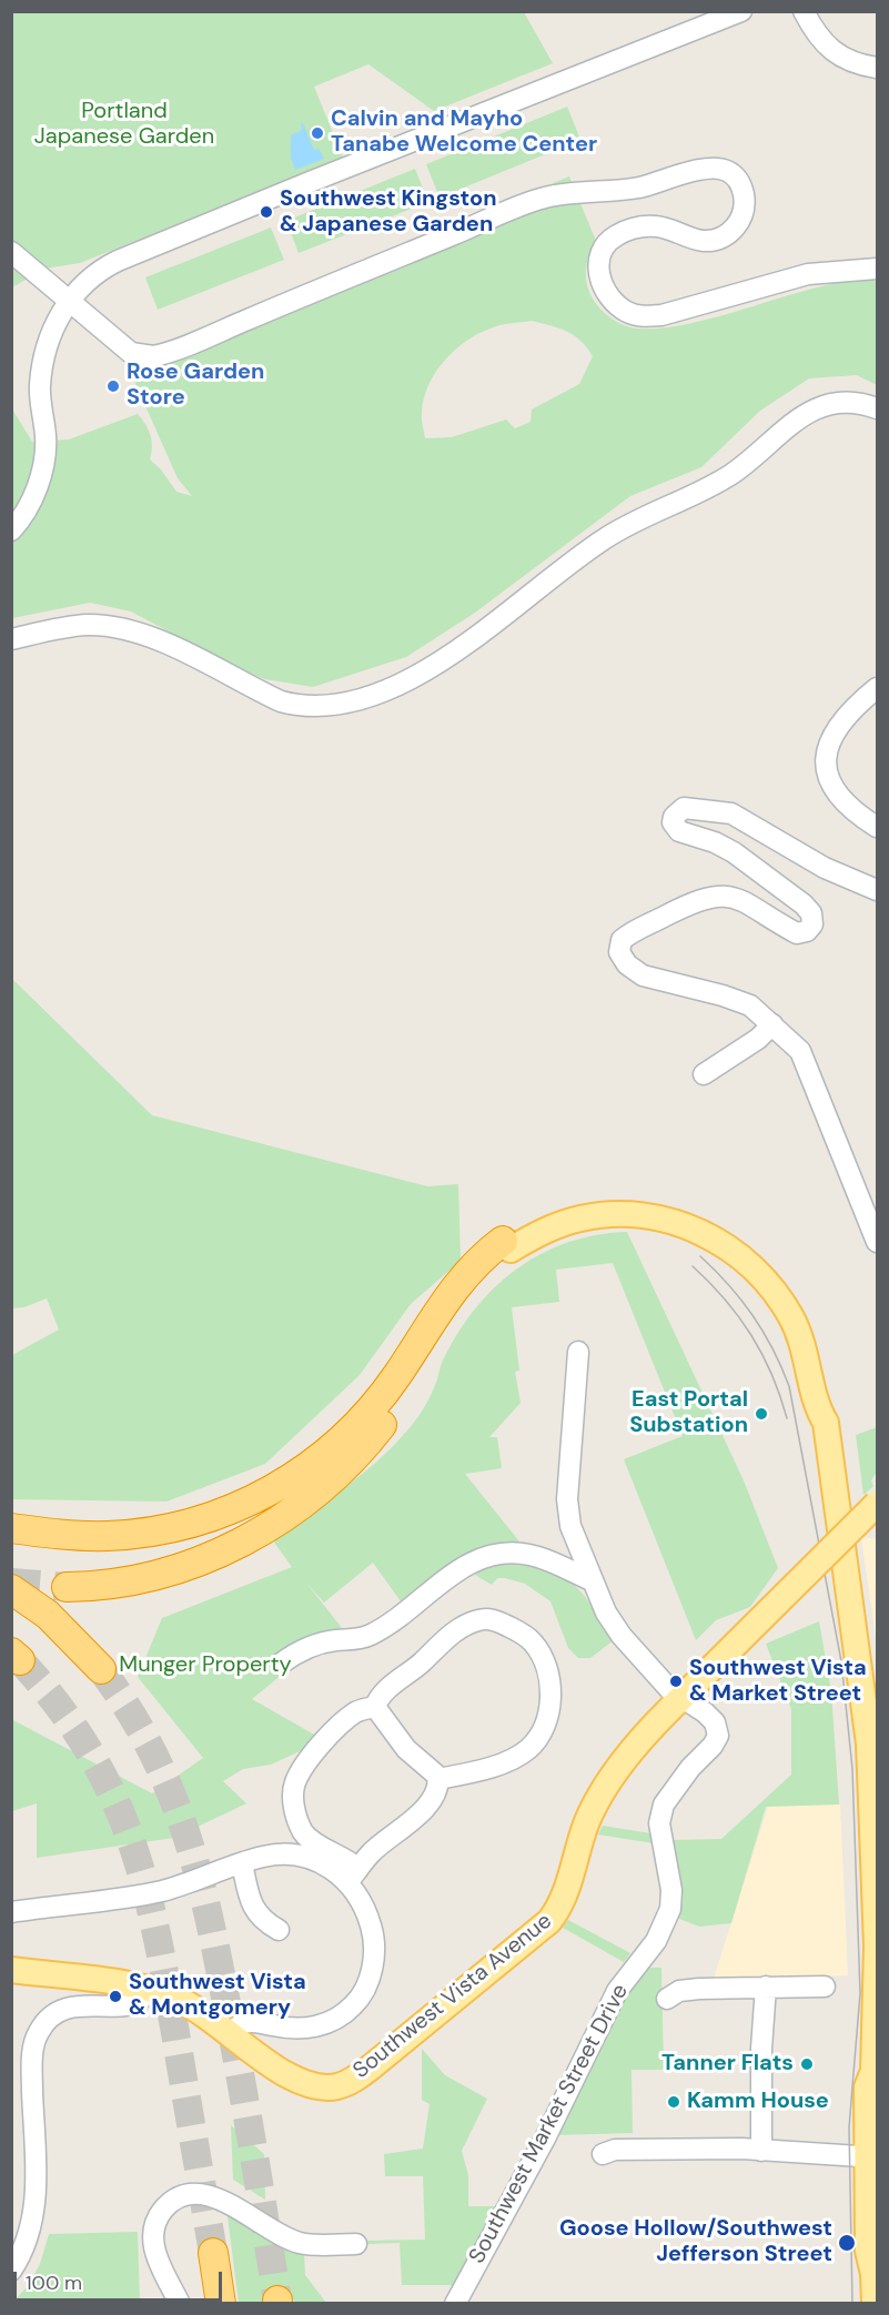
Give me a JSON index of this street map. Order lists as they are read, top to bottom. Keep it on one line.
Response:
{"streets":{"main road":["Southwest Vista Avenue"],"street":["Southwest Market Street Drive"]},"crossings":[["Southwest Vista Avenue","Southwest Market Street Drive"]],"parks":["Portland Japanese Garden","Munger Property"],"places":["Calvin and Mayho Tanabe Welcome Center","Southwest Kingston & Japanese Garden","Rose Garden Store","East Portal Substation","Southwest Vista & Market Street","Southwest Vista & Montgomery","Tanner Flats","Kamm House","Goose Hollow/Southwest Jefferson Street"],"scale_bar":"100 m"}
